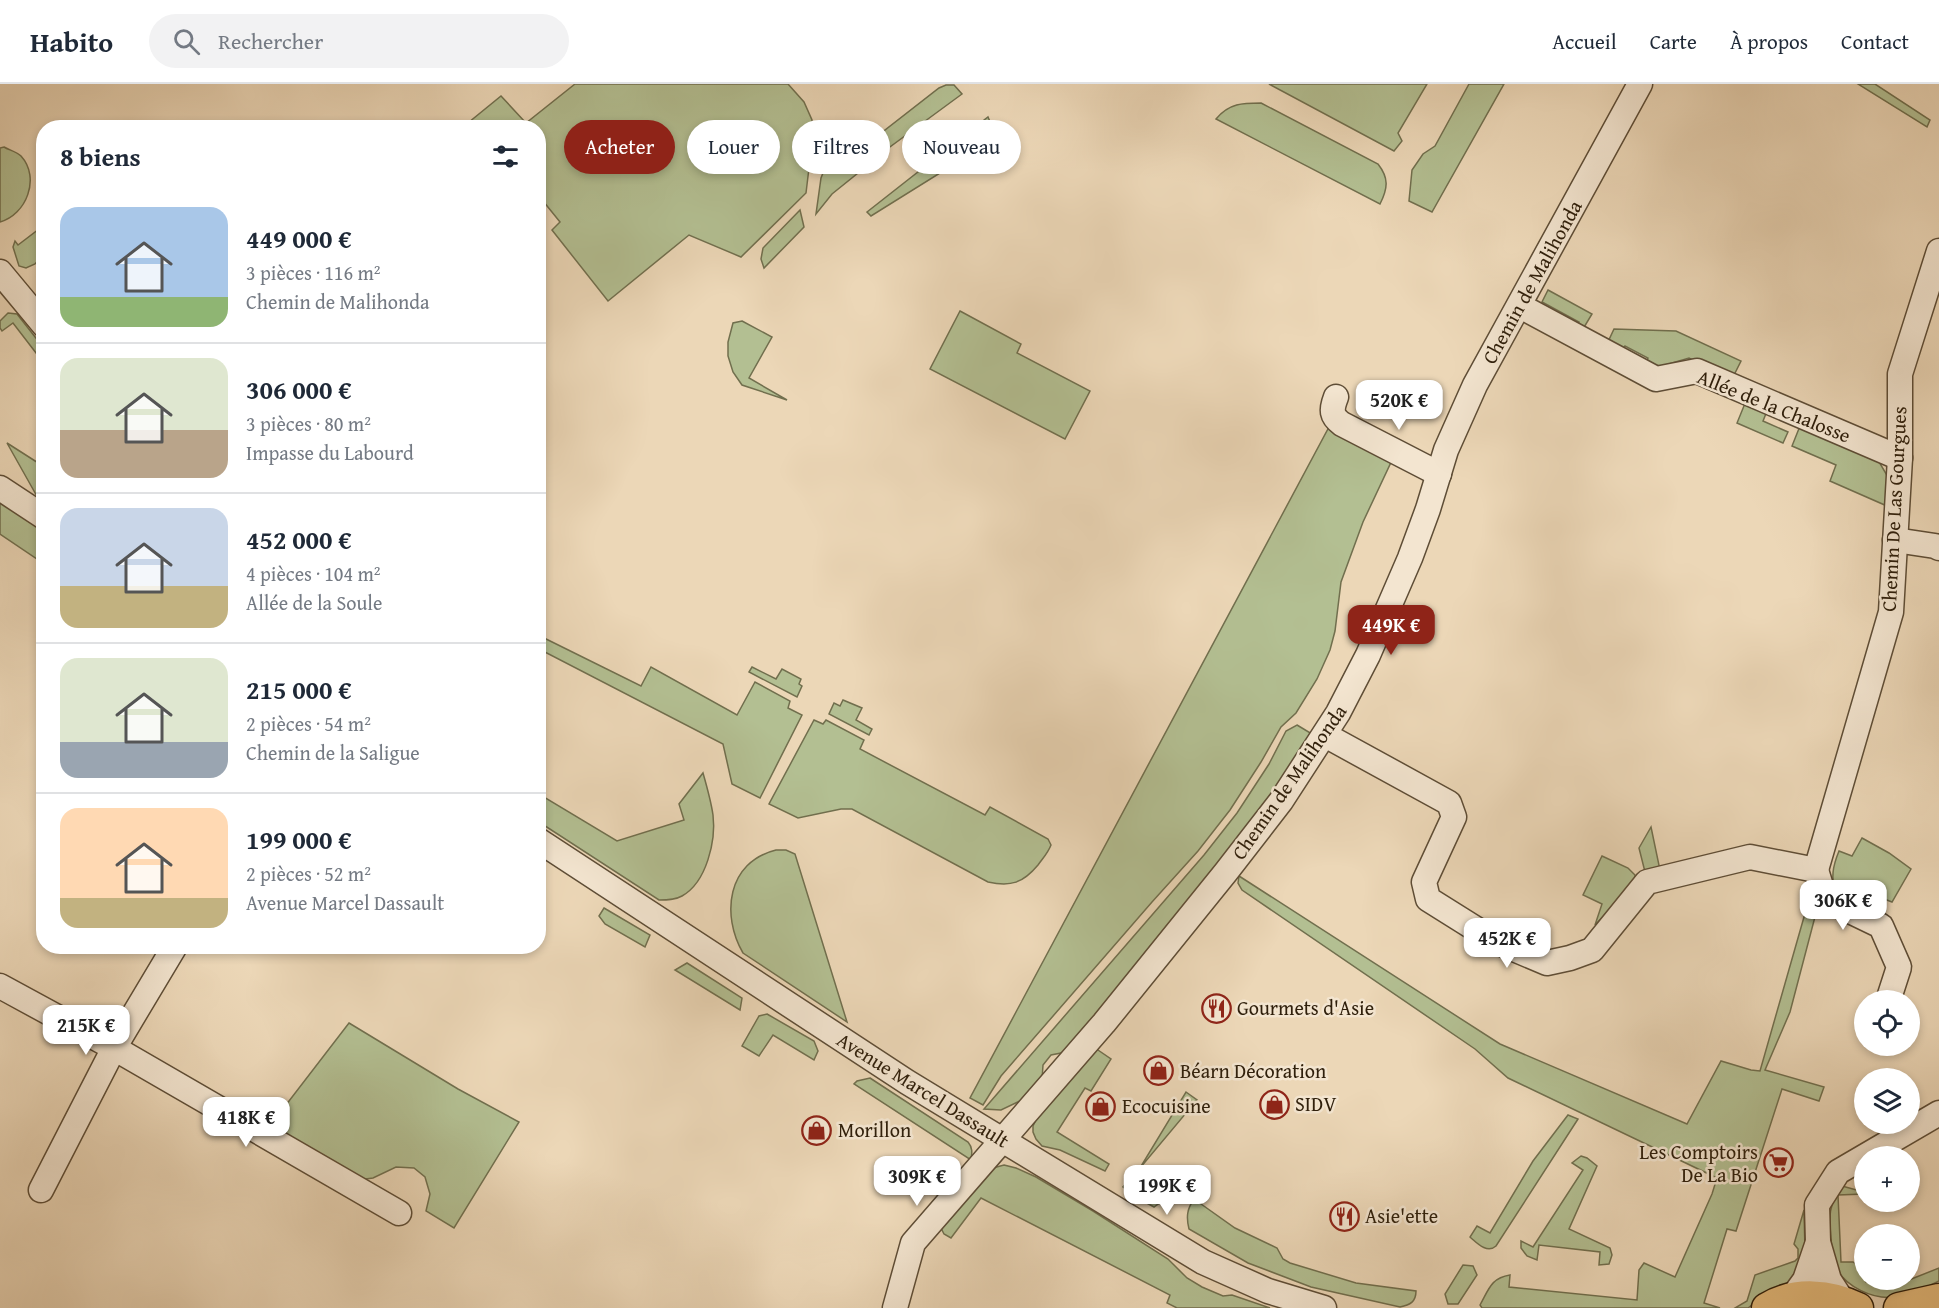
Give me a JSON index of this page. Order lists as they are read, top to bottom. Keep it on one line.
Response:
{"streets":{"street":["Chemin de Malihonda","Allée de la Chalosse","Chemin De Las Gourgues","Avenue Marcel Dassault"]},"crossings":[["Chemin de Malihonda","Allée de la Chalosse"],["Chemin de Malihonda","Avenue Marcel Dassault"],["Allée de la Chalosse","Chemin De Las Gourgues"]],"places":{"restaurant":["Gourmets d'Asie","Asie'ette"],"shop":["Béarn Décoration","SIDV","Ecocuisine","Morillon"],"supermarket":["Les Comptoirs De La Bio"]},"page":{"header":"Habito","search":"Rechercher","nav":["Accueil","Carte","À propos","Contact"],"chip":["Acheter","Louer","Filtres","Nouveau"],"heading":"8 biens","list":[{"name":"449 000 €","note":"3 pièces · 116 m² · Chemin de Malihonda"},{"name":"306 000 €","note":"3 pièces · 80 m² · Impasse du Labourd"},{"name":"452 000 €","note":"4 pièces · 104 m² · Allée de la Soule"},{"name":"215 000 €","note":"2 pièces · 54 m² · Chemin de la Saligue"},{"name":"199 000 €","note":"2 pièces · 52 m² · Avenue Marcel Dassault"}],"price":["520K €","449K €","306K €","452K €","215K €","418K €","309K €","199K €"],"map_buttons":["+","−"]}}
